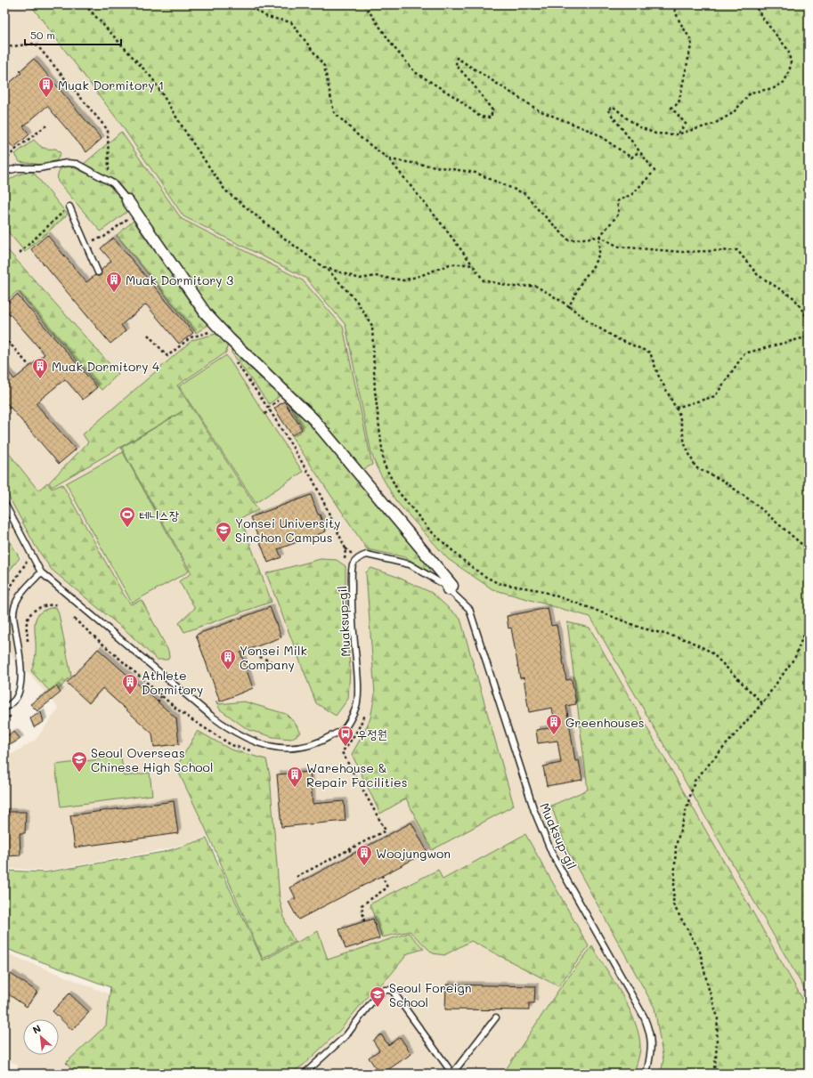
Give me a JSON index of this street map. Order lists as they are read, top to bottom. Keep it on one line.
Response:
{"streets":{"lane":["Muaksup-gil"]},"places":{"building":["Muak Dormitory 1","Muak Dormitory 3","Muak Dormitory 4","Yonsei Milk Company","Athlete Dormitory","Greenhouses","Warehouse & Repair Facilities","Woojungwon"],"sports":["테니스장"],"school or university":["Yonsei University Sinchon Campus","Seoul Overseas Chinese High School","Seoul Foreign School"],"bus stop":["우정원"]},"scale_bar":"50 m","north":"top left"}
